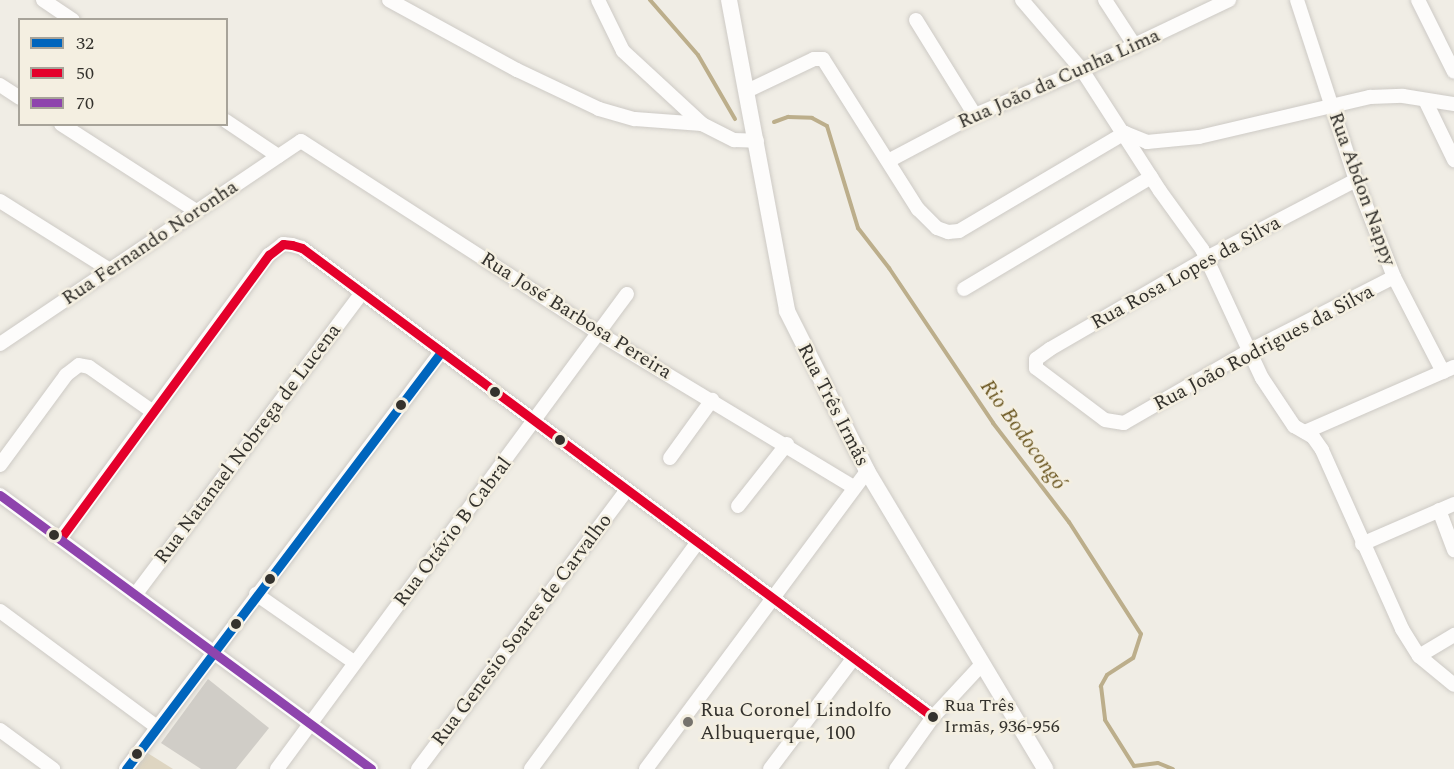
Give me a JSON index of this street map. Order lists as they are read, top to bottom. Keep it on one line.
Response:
{"streets":{"street":["Rua João da Cunha Lima","Rua Abdon Nappy","Rua Fernando Noronha","Rua Rosa Lopes da Silva","Rua José Barbosa Pereira","Rua João Rodrigues da Silva","Rua Três Irmãs","Rua Natanael Nobrega de Lucena","Rua Otávio B Cabral","Rua Genesio Soares de Carvalho"]},"crossings":[["Rua Abdon Nappy","Rua Rosa Lopes da Silva"],["Rua Abdon Nappy","Rua João Rodrigues da Silva"],["Rua Fernando Noronha","Rua José Barbosa Pereira"],["Rua Rosa Lopes da Silva","Rua João Rodrigues da Silva"],["Rua José Barbosa Pereira","Rua Otávio B Cabral"]],"water":["Rio Bodocongó"],"places":["Rua Três Irmãs, 936-956","Rua Coronel Lindolfo Albuquerque, 100"],"lines":["transit line 50","transit line 32","transit line 70"],"legend":["32","50","70"]}
